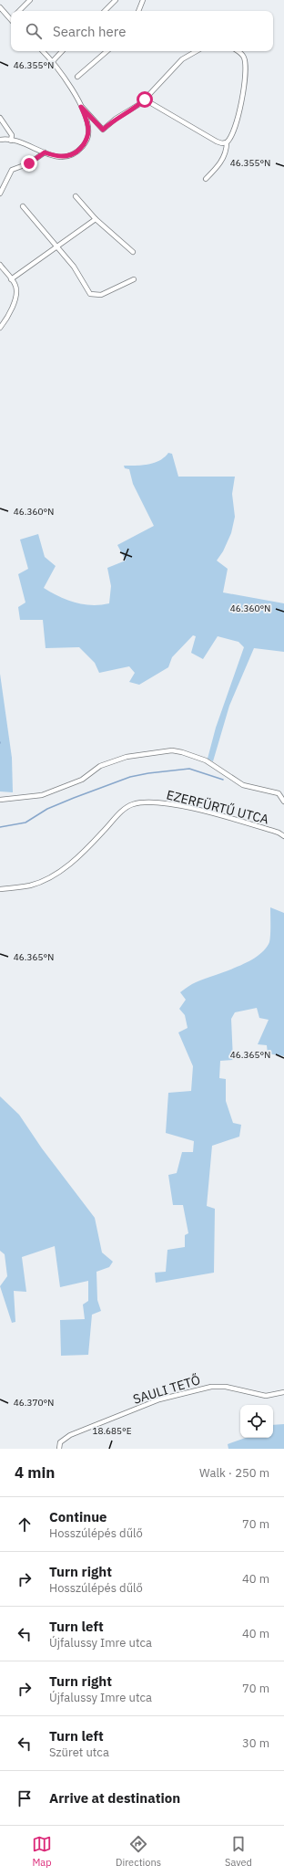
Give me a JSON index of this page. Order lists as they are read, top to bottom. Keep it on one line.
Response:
{"streets":{"street":["EZERFÜRTŰ UTCA","SAULI TETŐ"]},"page":{"search":"Search here","heading":["4 min","Walk · 250 m"],"list":[["Continue","Hosszúlépés dűlő","70 m"],["Turn right","Hosszúlépés dűlő","40 m"],["Turn left","Újfalussy Imre utca","40 m"],["Turn right","Újfalussy Imre utca","70 m"],["Turn left","Szüret utca","30 m"],"Arrive at destination"],"nav":["Map","Directions","Saved"]},"coordinates":["46.355°N","46.360°N","46.365°N","46.370°N","18.685°E"]}
